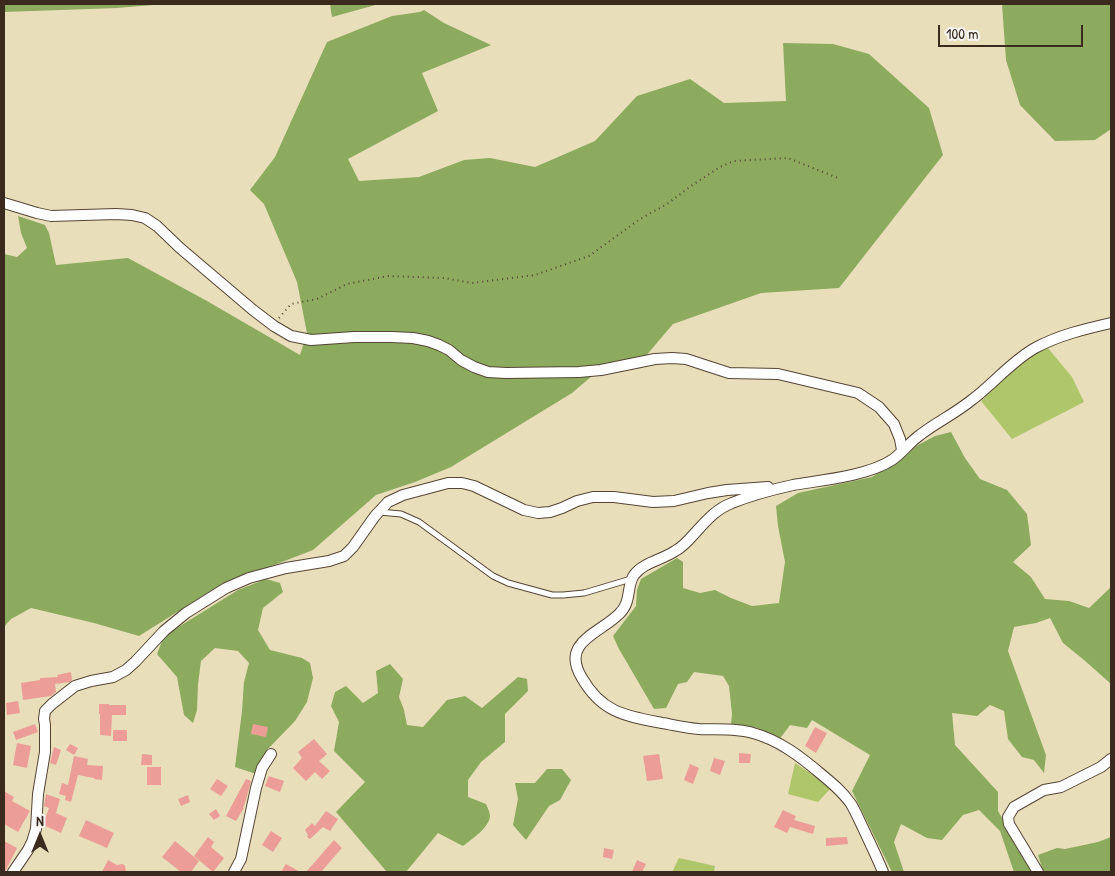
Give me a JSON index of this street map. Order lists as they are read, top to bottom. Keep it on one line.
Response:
{"scale_bar":"100 m","north":"top"}
